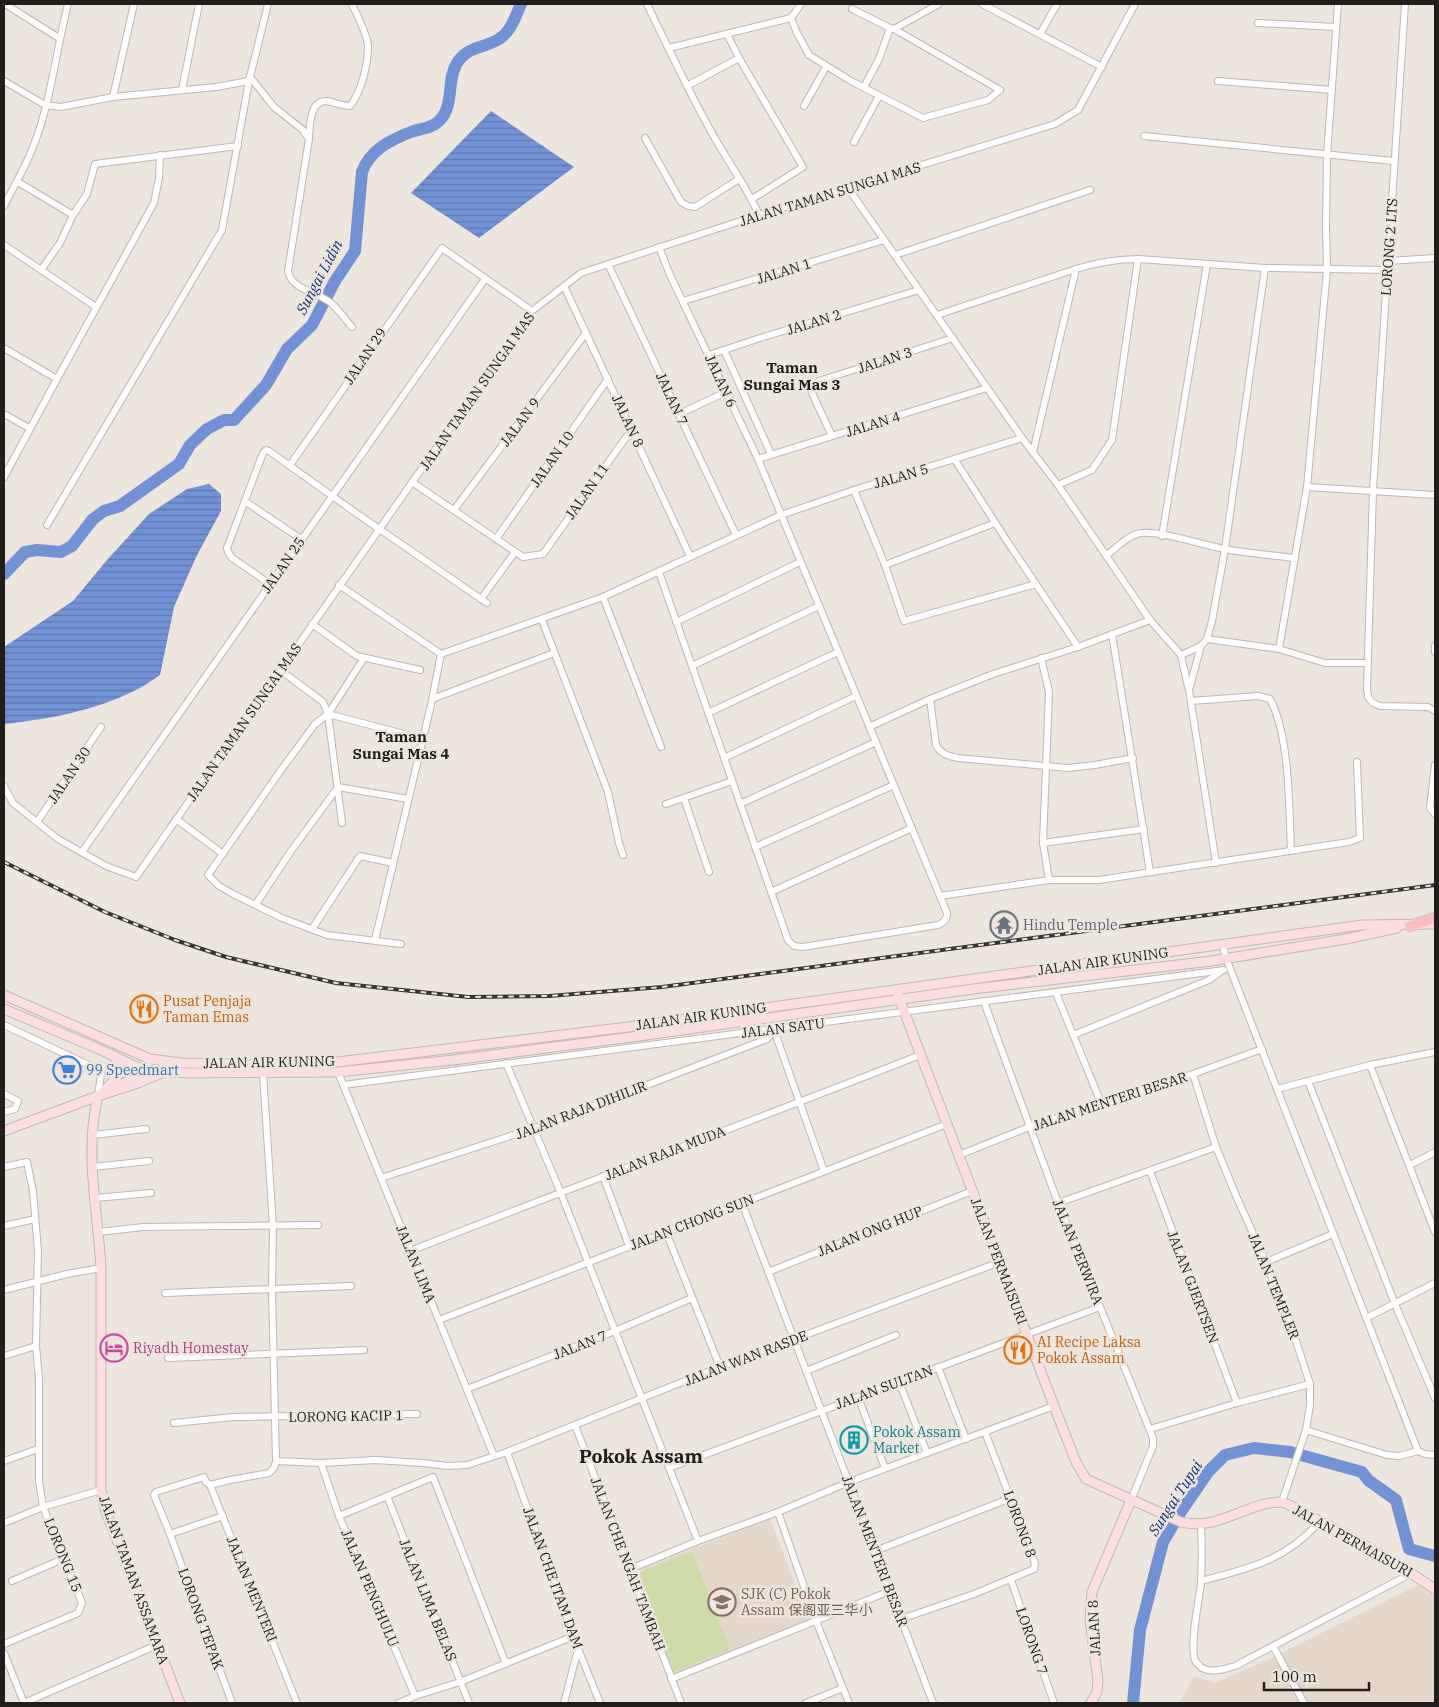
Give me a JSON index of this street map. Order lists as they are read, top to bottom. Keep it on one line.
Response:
{"streets":{"main road":["JALAN 8","JALAN AIR KUNING","JALAN PERMAISURI","JALAN TAMAN ASSAMARA"],"street":["JALAN TAMAN SUNGAI MAS","LORONG 2 LTS","JALAN 1","JALAN 2","JALAN 29","JALAN 3","JALAN 6","JALAN 7","JALAN 9","JALAN 4","JALAN 10","JALAN 5","JALAN 11","JALAN 25","JALAN 30","JALAN SATU","JALAN MENTERI BESAR","JALAN RAJA DIHILIR","JALAN RAJA MUDA","JALAN CHONG SUN","JALAN ONG HUP","JALAN PERWIRA","JALAN LIMA","JALAN TEMPLER","JALAN GJERTSEN","JALAN WAN RASDE","JALAN SULTAN","LORONG KACIP 1","LORONG 8","LORONG 15","JALAN CHE NGAH TAMBAH","JALAN CHE ITAM DAM","JALAN PENGHULU","JALAN MENTERI","JALAN LIMA BELAS","LORONG TEPAK","LORONG 7"]},"crossings":[["JALAN TAMAN SUNGAI MAS","JALAN 6"],["JALAN TAMAN SUNGAI MAS","JALAN 7"],["JALAN TAMAN SUNGAI MAS","JALAN 8"],["JALAN TAMAN SUNGAI MAS","JALAN 25"],["JALAN 1","JALAN 6"],["JALAN 2","JALAN 6"],["JALAN 29","JALAN 25"],["JALAN 3","JALAN 4"],["JALAN 6","JALAN 4"],["JALAN 6","JALAN 5"],["JALAN 7","JALAN 5"],["JALAN 7","JALAN LIMA"],["JALAN 8","JALAN 9"],["JALAN 8","JALAN 10"],["JALAN 8","JALAN 5"],["JALAN 8","JALAN 11"],["JALAN 8","JALAN PERWIRA"],["JALAN 8","JALAN PERMAISURI"],["JALAN AIR KUNING","JALAN SATU"],["JALAN AIR KUNING","JALAN PERMAISURI"],["JALAN AIR KUNING","JALAN LIMA"],["JALAN SATU","JALAN RAJA DIHILIR"],["JALAN SATU","JALAN PERWIRA"],["JALAN SATU","JALAN PERMAISURI"],["JALAN SATU","JALAN LIMA"],["JALAN MENTERI BESAR","JALAN CHONG SUN"],["JALAN MENTERI BESAR","JALAN ONG HUP"],["JALAN MENTERI BESAR","JALAN PERWIRA"],["JALAN MENTERI BESAR","JALAN PERMAISURI"],["JALAN MENTERI BESAR","JALAN TEMPLER"],["JALAN MENTERI BESAR","JALAN WAN RASDE"],["JALAN MENTERI BESAR","JALAN SULTAN"],["JALAN MENTERI BESAR","LORONG 8"],["JALAN RAJA DIHILIR","JALAN LIMA"],["JALAN RAJA MUDA","JALAN PERMAISURI"],["JALAN RAJA MUDA","JALAN LIMA"],["JALAN CHONG SUN","JALAN PERMAISURI"],["JALAN CHONG SUN","JALAN LIMA"],["JALAN ONG HUP","JALAN PERMAISURI"],["JALAN PERWIRA","JALAN PERMAISURI"],["JALAN PERWIRA","JALAN SULTAN"],["JALAN PERMAISURI","JALAN TEMPLER"],["JALAN PERMAISURI","JALAN WAN RASDE"],["JALAN PERMAISURI","JALAN SULTAN"],["JALAN LIMA","JALAN WAN RASDE"],["JALAN WAN RASDE","JALAN CHE NGAH TAMBAH"],["JALAN WAN RASDE","JALAN CHE ITAM DAM"],["JALAN WAN RASDE","JALAN PENGHULU"],["LORONG 8","LORONG 7"],["JALAN MENTERI","LORONG TEPAK"]],"districts":["Taman Sungai Mas 3","Taman Sungai Mas 4","Pokok Assam"],"water":["Sungai Lidin","Sungai Tupai"],"places":{"temple":["Hindu Temple"],"restaurant":["Pusat Penjaja Taman Emas","AI Recipe Laksa Pokok Assam"],"supermarket":["99 Speedmart"],"hotel":["Riyadh Homestay"],"building":["Pokok Assam Market"],"school or university":["SJK (C) Pokok Assam 保阁亚三华小"]},"scale_bar":"100 m"}
